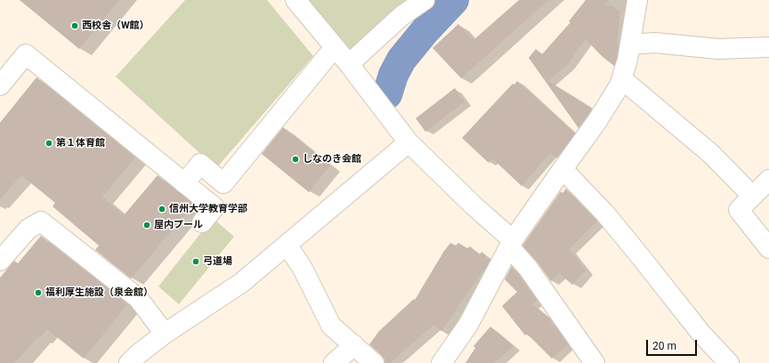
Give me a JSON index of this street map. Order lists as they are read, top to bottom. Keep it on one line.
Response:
{"places":["西校舎（W館）","第１体育館","しなのき会館","信州大学教育学部","屋内プール","弓道場","福利厚生施設（泉会館）"],"scale_bar":"20 m"}
